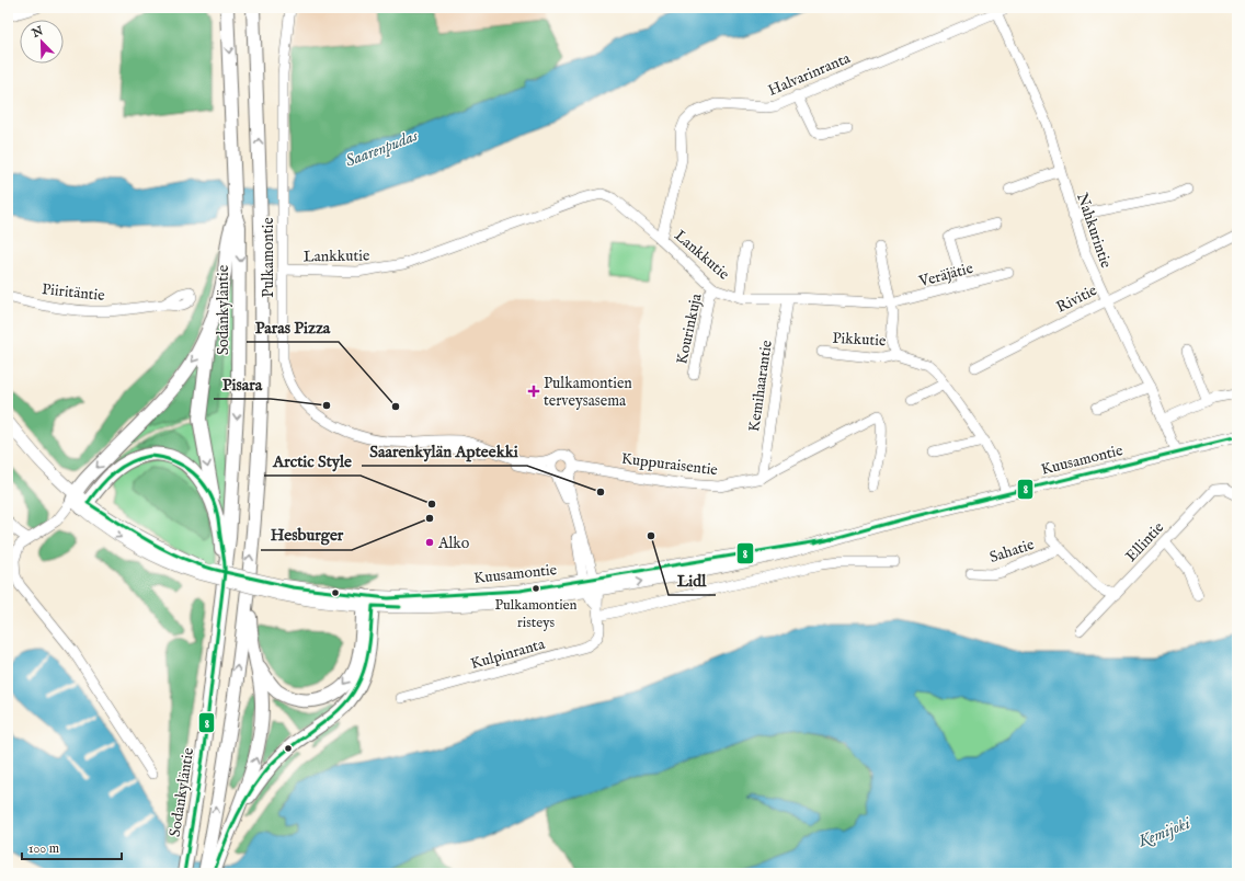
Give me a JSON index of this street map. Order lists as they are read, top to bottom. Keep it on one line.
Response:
{"streets":{"highway":["Sodankyläntie"],"main road":["Kuusamontie"],"street":["Halvarinranta","Nahkurintie","Lankkutie","Pulkamontie","Veräjätie","Piiritäntie","Rivitie","Kourinkuja","Pikkutie","Kemihaarantie","Kuppuraisentie","Ellintie","Sahatie","Kulpinranta"]},"crossings":[["Halvarinranta","Nahkurintie"],["Halvarinranta","Lankkutie"],["Nahkurintie","Rivitie"],["Nahkurintie","Kuusamontie"],["Lankkutie","Pulkamontie"],["Lankkutie","Veräjätie"],["Lankkutie","Kourinkuja"],["Lankkutie","Kemihaarantie"],["Pulkamontie","Kuppuraisentie"],["Kemihaarantie","Kuppuraisentie"],["Ellintie","Sahatie"]],"water":["Saarenpudas","Kemijoki"],"places":{"health":["Pulkamontien terveysasema"],"other":["Pisara","Paras Pizza","Saarenkylän Apteekki","Arctic Style","Hesburger","Lidl","Alko","Pulkamontien risteys"]},"lines":["transit line 8"],"scale_bar":"100 m","north":"top left"}
